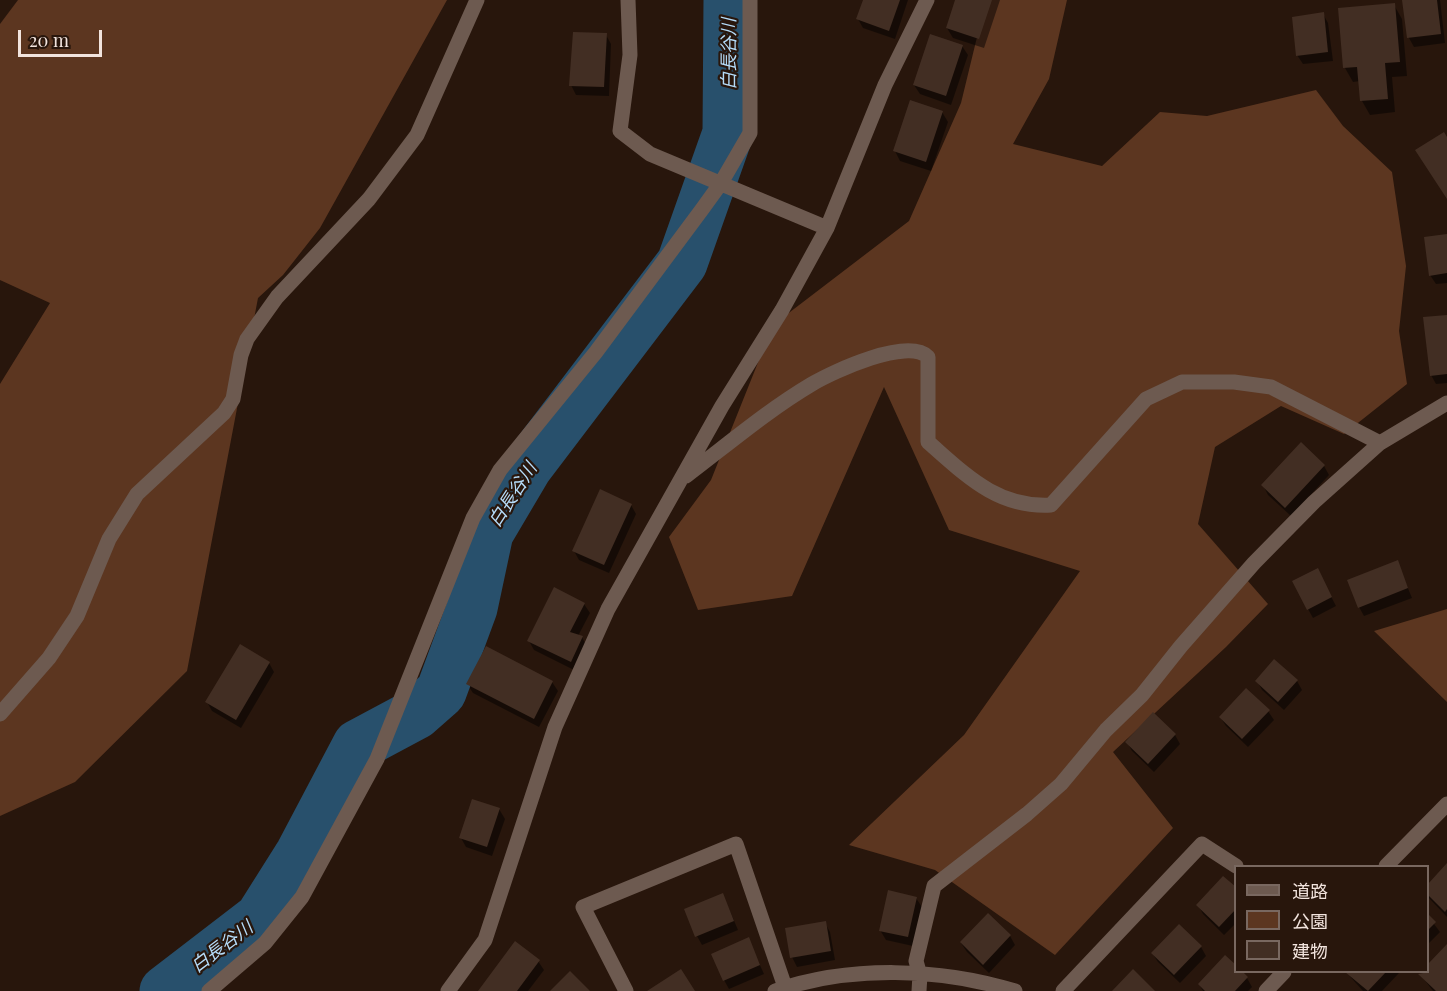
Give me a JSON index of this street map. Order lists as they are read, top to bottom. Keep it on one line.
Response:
{"water":["白長谷川"],"legend":["道路","公園","建物"],"scale_bar":"20 m"}
